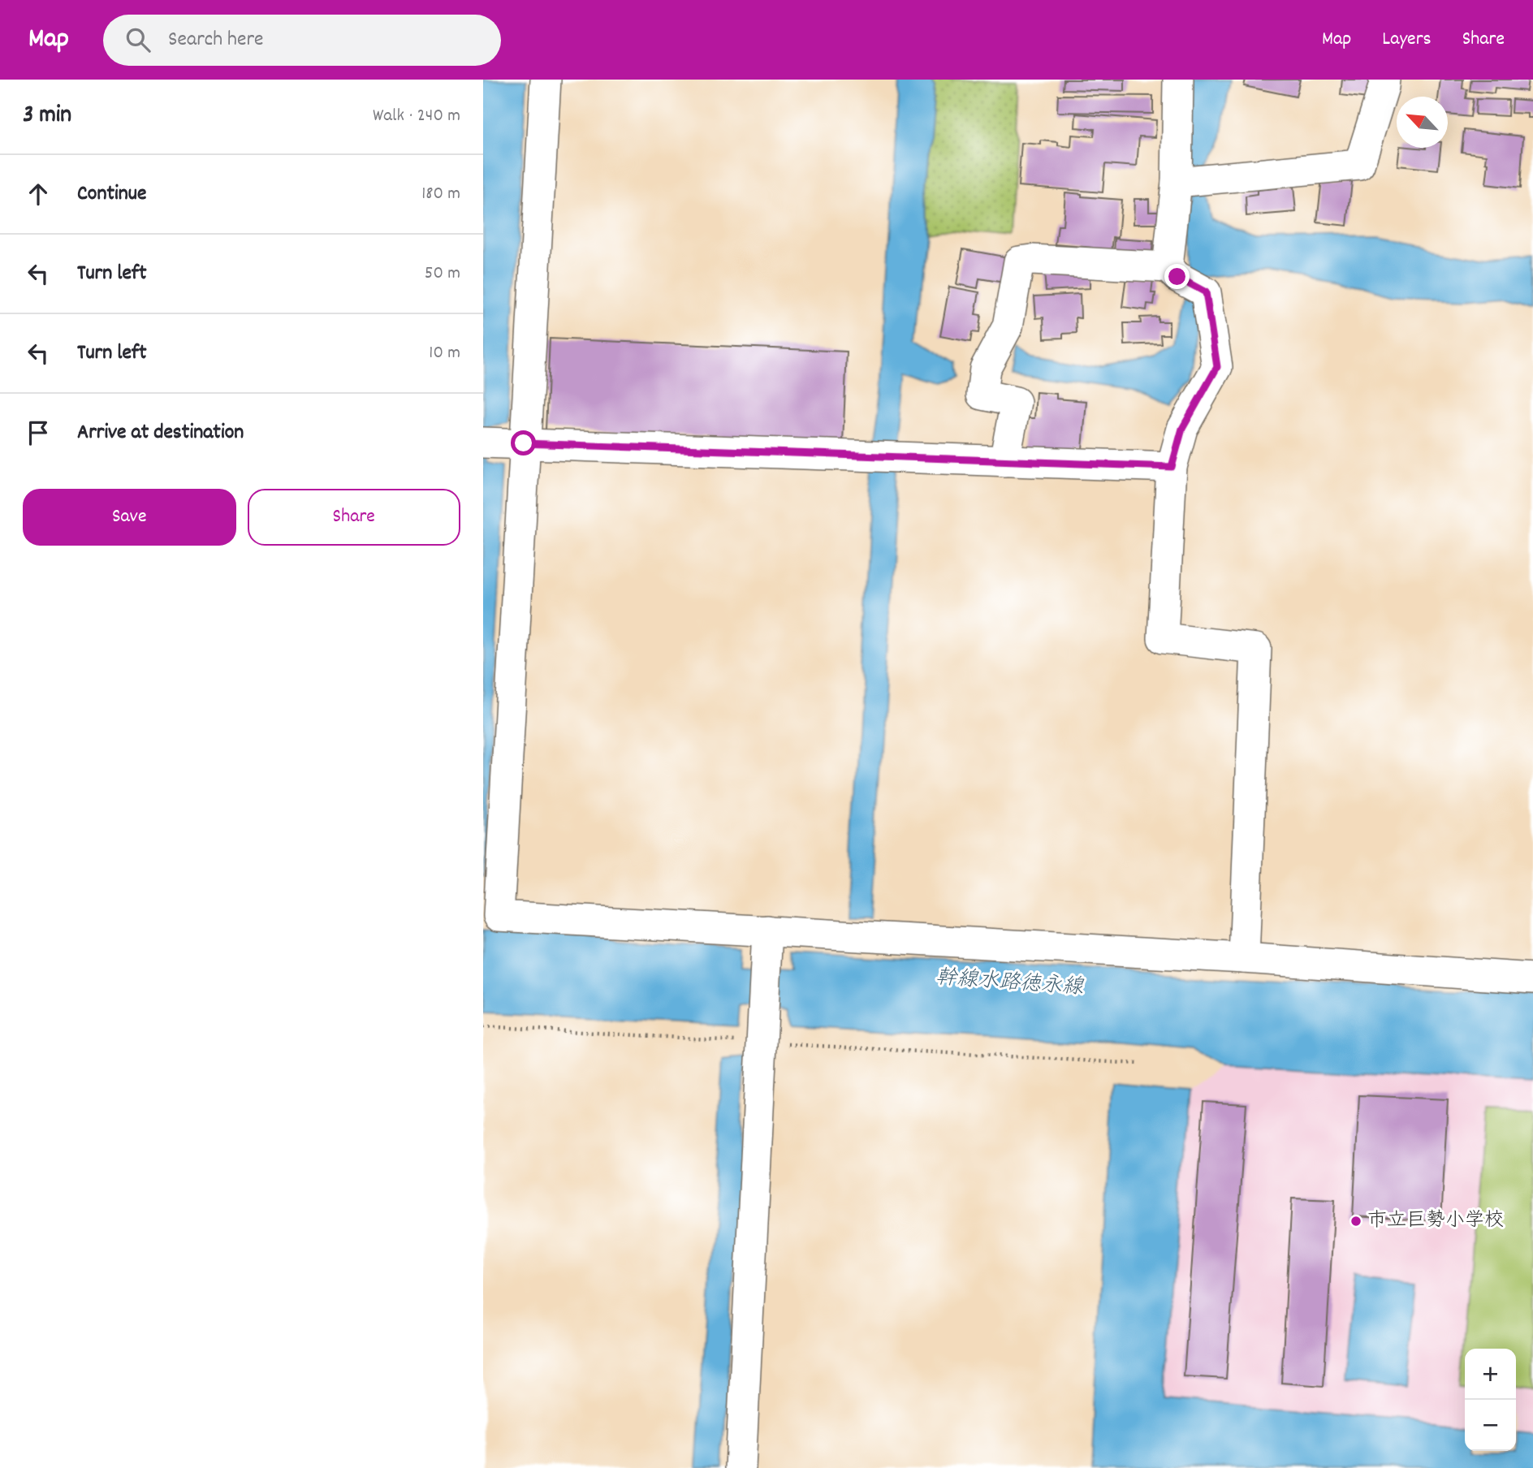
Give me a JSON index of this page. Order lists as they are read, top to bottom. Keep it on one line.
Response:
{"water":["幹線水路徳永線"],"places":["市立巨勢小学校"],"north":"top left","page":{"header":"Map","search":"Search here","nav":["Map","Layers","Share"],"heading":["3 min","Walk · 240 m"],"list":[["Continue","180 m"],["Turn left","50 m"],["Turn left","10 m"],"Arrive at destination"],"buttons":["Save","Share"],"map_buttons":["+","−"]}}
